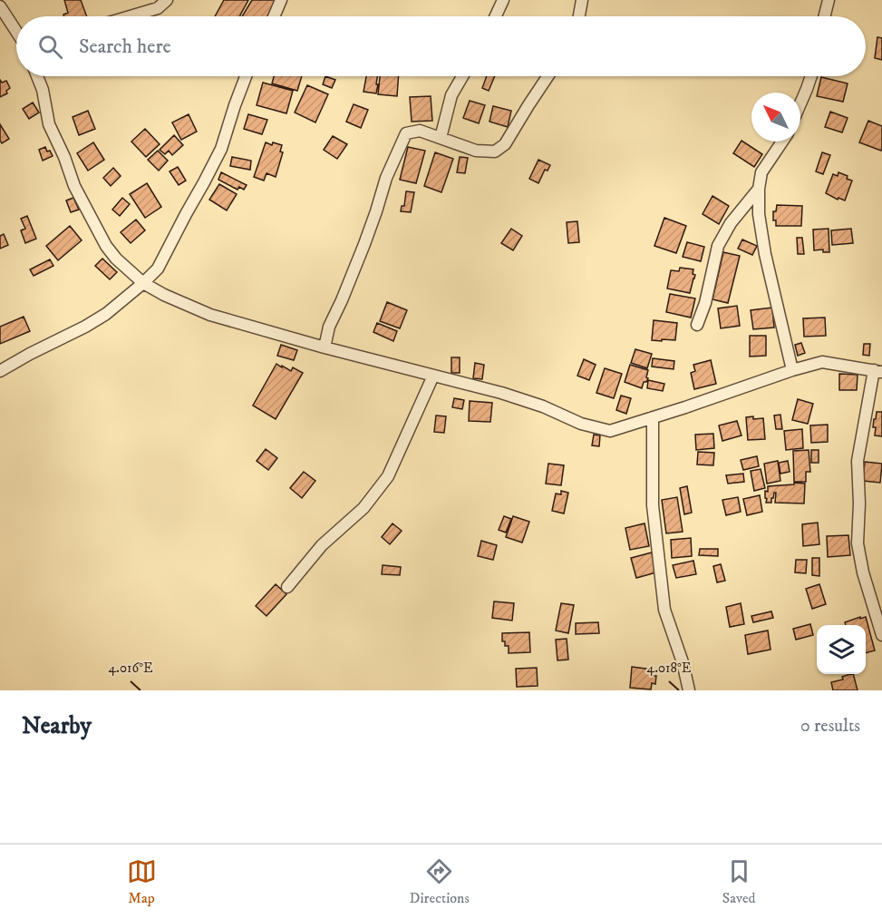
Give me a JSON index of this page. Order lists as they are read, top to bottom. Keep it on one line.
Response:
{"north":"top left","page":{"search":"Search here","heading":["Nearby","0 results"],"nav":["Map","Directions","Saved"]},"coordinates":["4.016°E","4.018°E"]}
